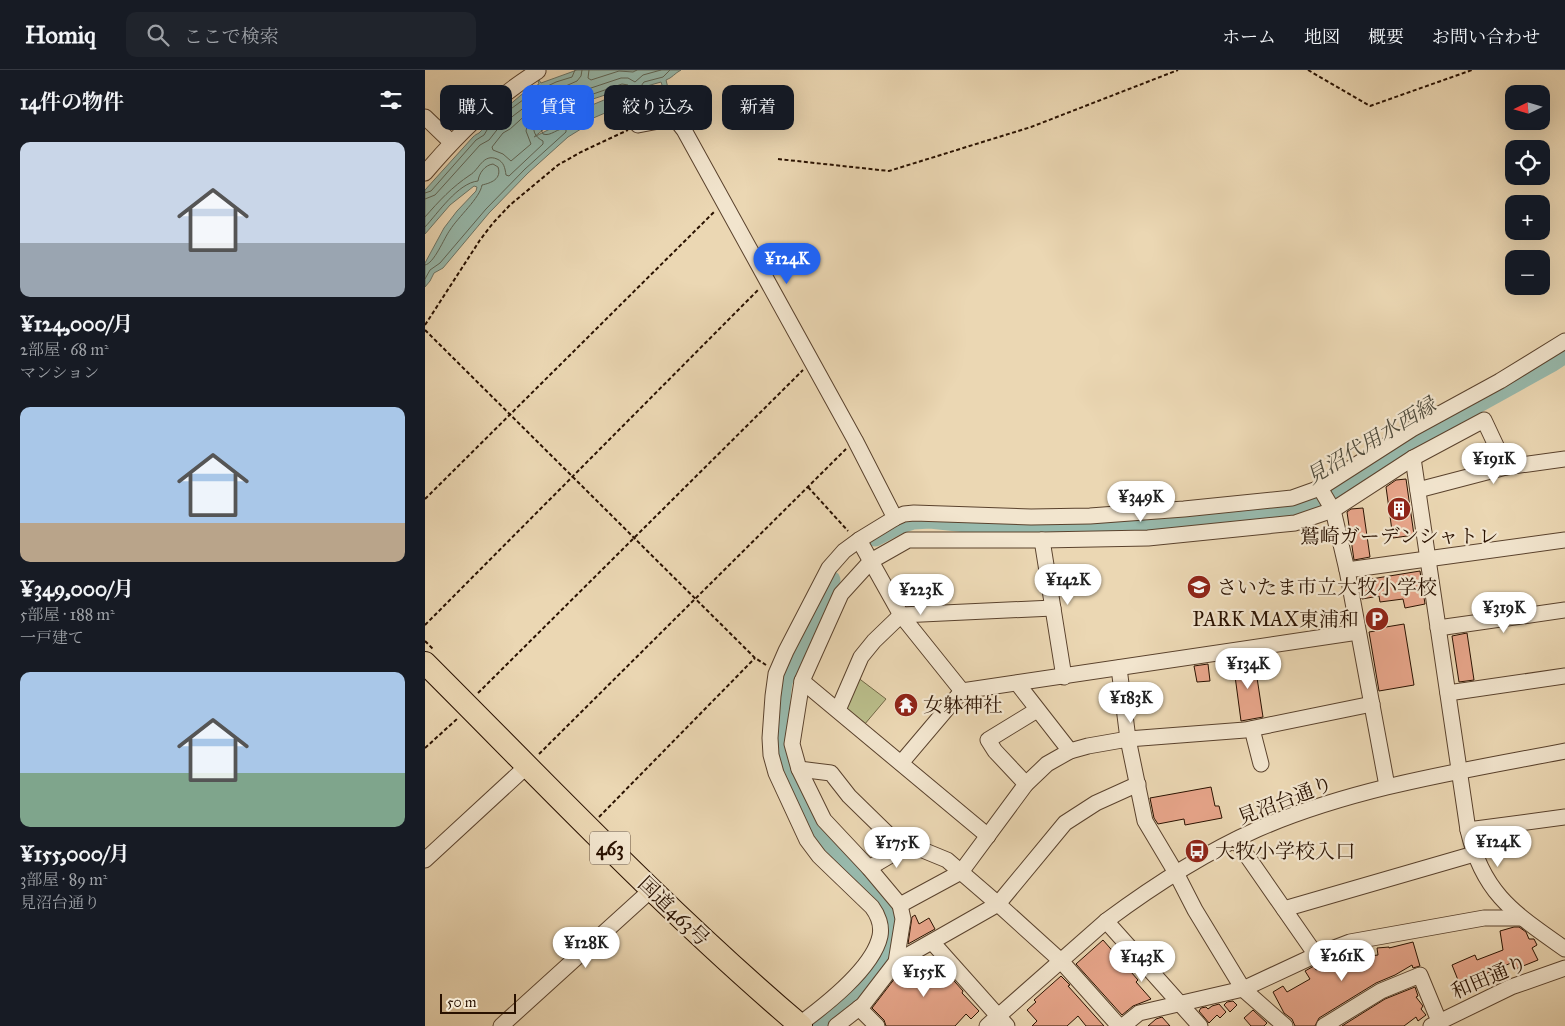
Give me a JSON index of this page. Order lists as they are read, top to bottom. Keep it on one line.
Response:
{"streets":{"highway":["463","国道463号"],"street":["見沼台通り","和田通り"]},"water":["見沼代用水西縁"],"places":{"building":["鷲崎ガーデンシャトレ"],"school or university":["さいたま市立大牧小学校"],"parking":["PARK MAX東浦和"],"temple":["女躰神社"],"bus stop":["大牧小学校入口"]},"scale_bar":"50 m","north":"left","page":{"header":"Homiq","search":"ここで検索","nav":["ホーム","地図","概要","お問い合わせ"],"heading":"14件の物件","map_buttons":["+","−"],"chip":["購入","賃貸","絞り込み","新着"],"list":[{"name":"¥124,000/月","note":"2部屋 · 68 m² · マンション"},{"name":"¥349,000/月","note":"5部屋 · 188 m² · 一戸建て"},{"name":"¥155,000/月","note":"3部屋 · 89 m² · 見沼台通り"}],"price":["¥124K","¥191K","¥349K","¥142K","¥223K","¥319K","¥134K","¥183K","¥124K","¥175K","¥128K","¥261K","¥143K","¥155K"],"scale":"50 m"}}
